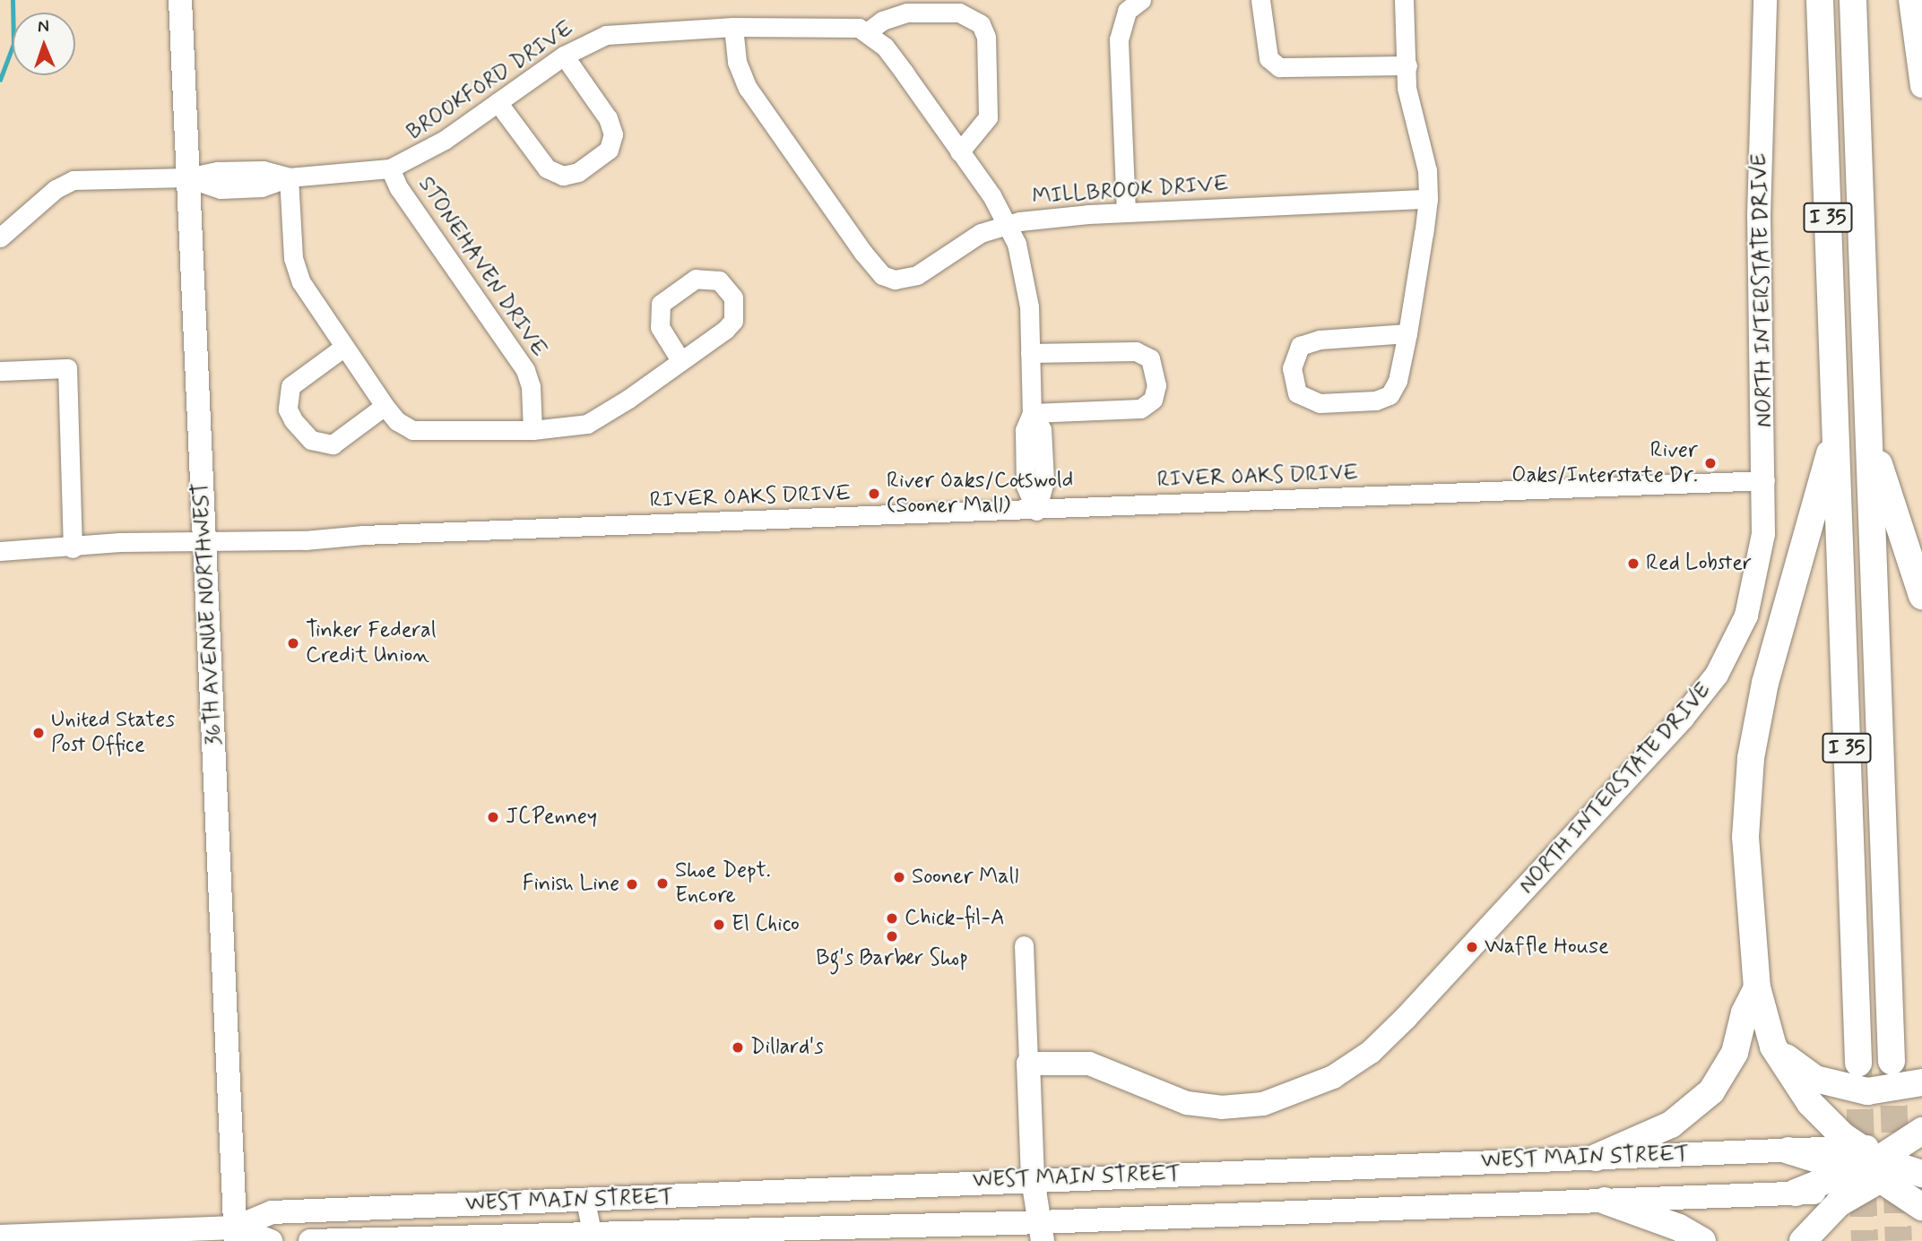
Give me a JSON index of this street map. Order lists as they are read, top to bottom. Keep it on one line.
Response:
{"streets":{"highway":["I 35"],"main road":["NORTH INTERSTATE DRIVE","36TH AVENUE NORTHWEST","WEST MAIN STREET"],"street":["BROOKFORD DRIVE","MILLBROOK DRIVE","STONEHAVEN DRIVE","RIVER OAKS DRIVE"]},"crossings":[["BROOKFORD DRIVE","MILLBROOK DRIVE"],["BROOKFORD DRIVE","STONEHAVEN DRIVE"],["BROOKFORD DRIVE","36TH AVENUE NORTHWEST"],["NORTH INTERSTATE DRIVE","RIVER OAKS DRIVE"],["RIVER OAKS DRIVE","36TH AVENUE NORTHWEST"],["36TH AVENUE NORTHWEST","WEST MAIN STREET"]],"places":["River Oaks/Interstate Dr.","River Oaks/Cotswold (Sooner Mall)","Red Lobster","Tinker Federal Credit Union","United States Post Office","JCPenney","Sooner Mall","Shoe Dept. Encore","Finish Line","Chick-fil-A","El Chico","Bg's Barber Shop","Waffle House","Dillard's"],"north":"top"}
